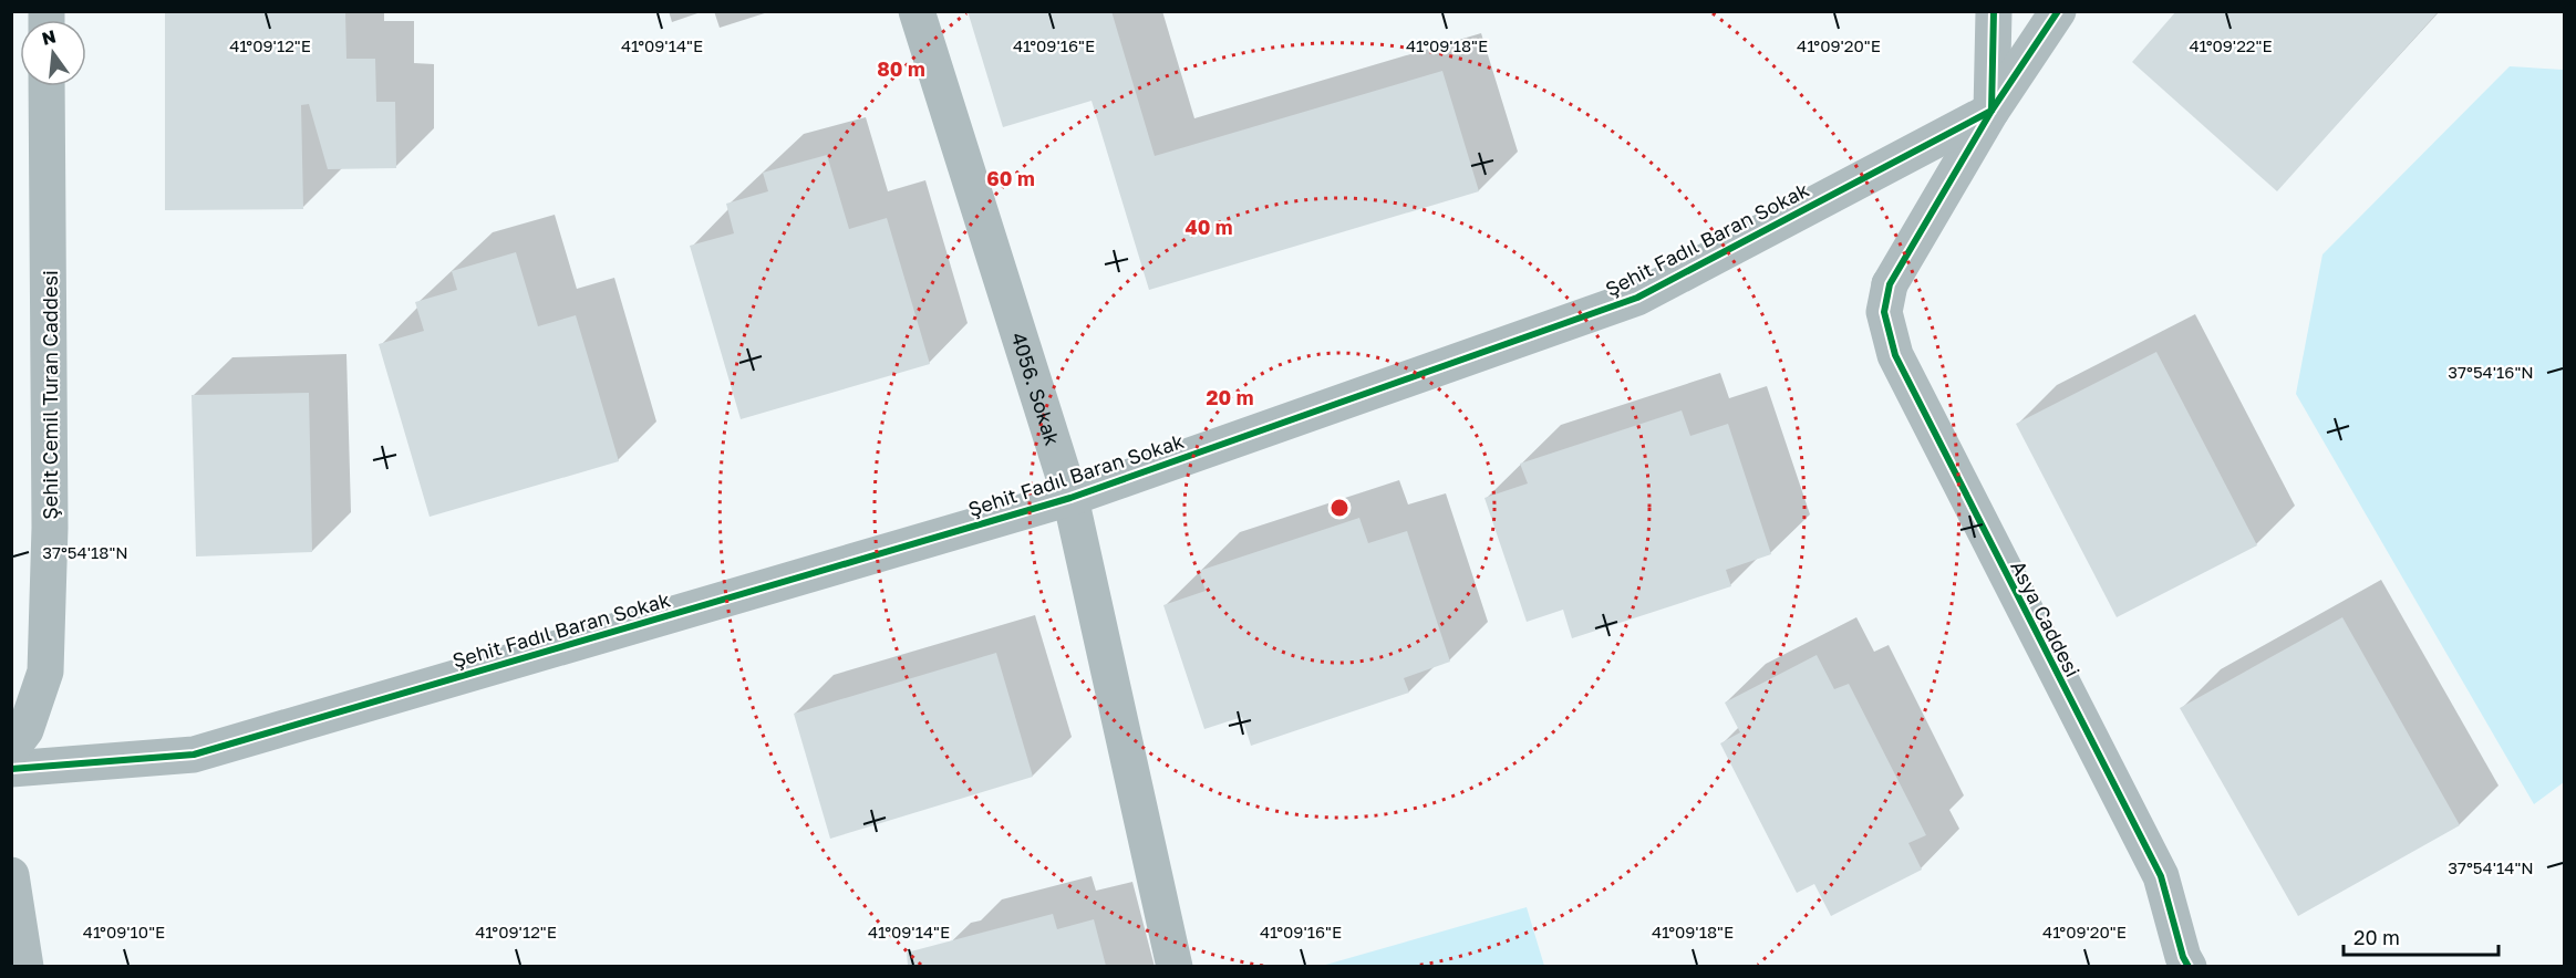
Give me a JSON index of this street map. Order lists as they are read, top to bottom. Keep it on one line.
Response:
{"streets":{"street":["Şehit Fadıl Baran Sokak","4056. Sokak","Şehit Cemil Turan Caddesi","Asya Caddesi"]},"crossings":[["Şehit Fadıl Baran Sokak","4056. Sokak"],["Şehit Fadıl Baran Sokak","Asya Caddesi"]],"scale_bar":"20 m","north":"top","coordinates":["41°09'12\"E","41°09'14\"E","41°09'16\"E","41°09'18\"E","41°09'22\"E","41°09'20\"E","37°54'16\"N","37°54'18\"N","37°54'14\"N","41°09'10\"E"],"rings":["80 m","60 m","40 m","20 m"]}
